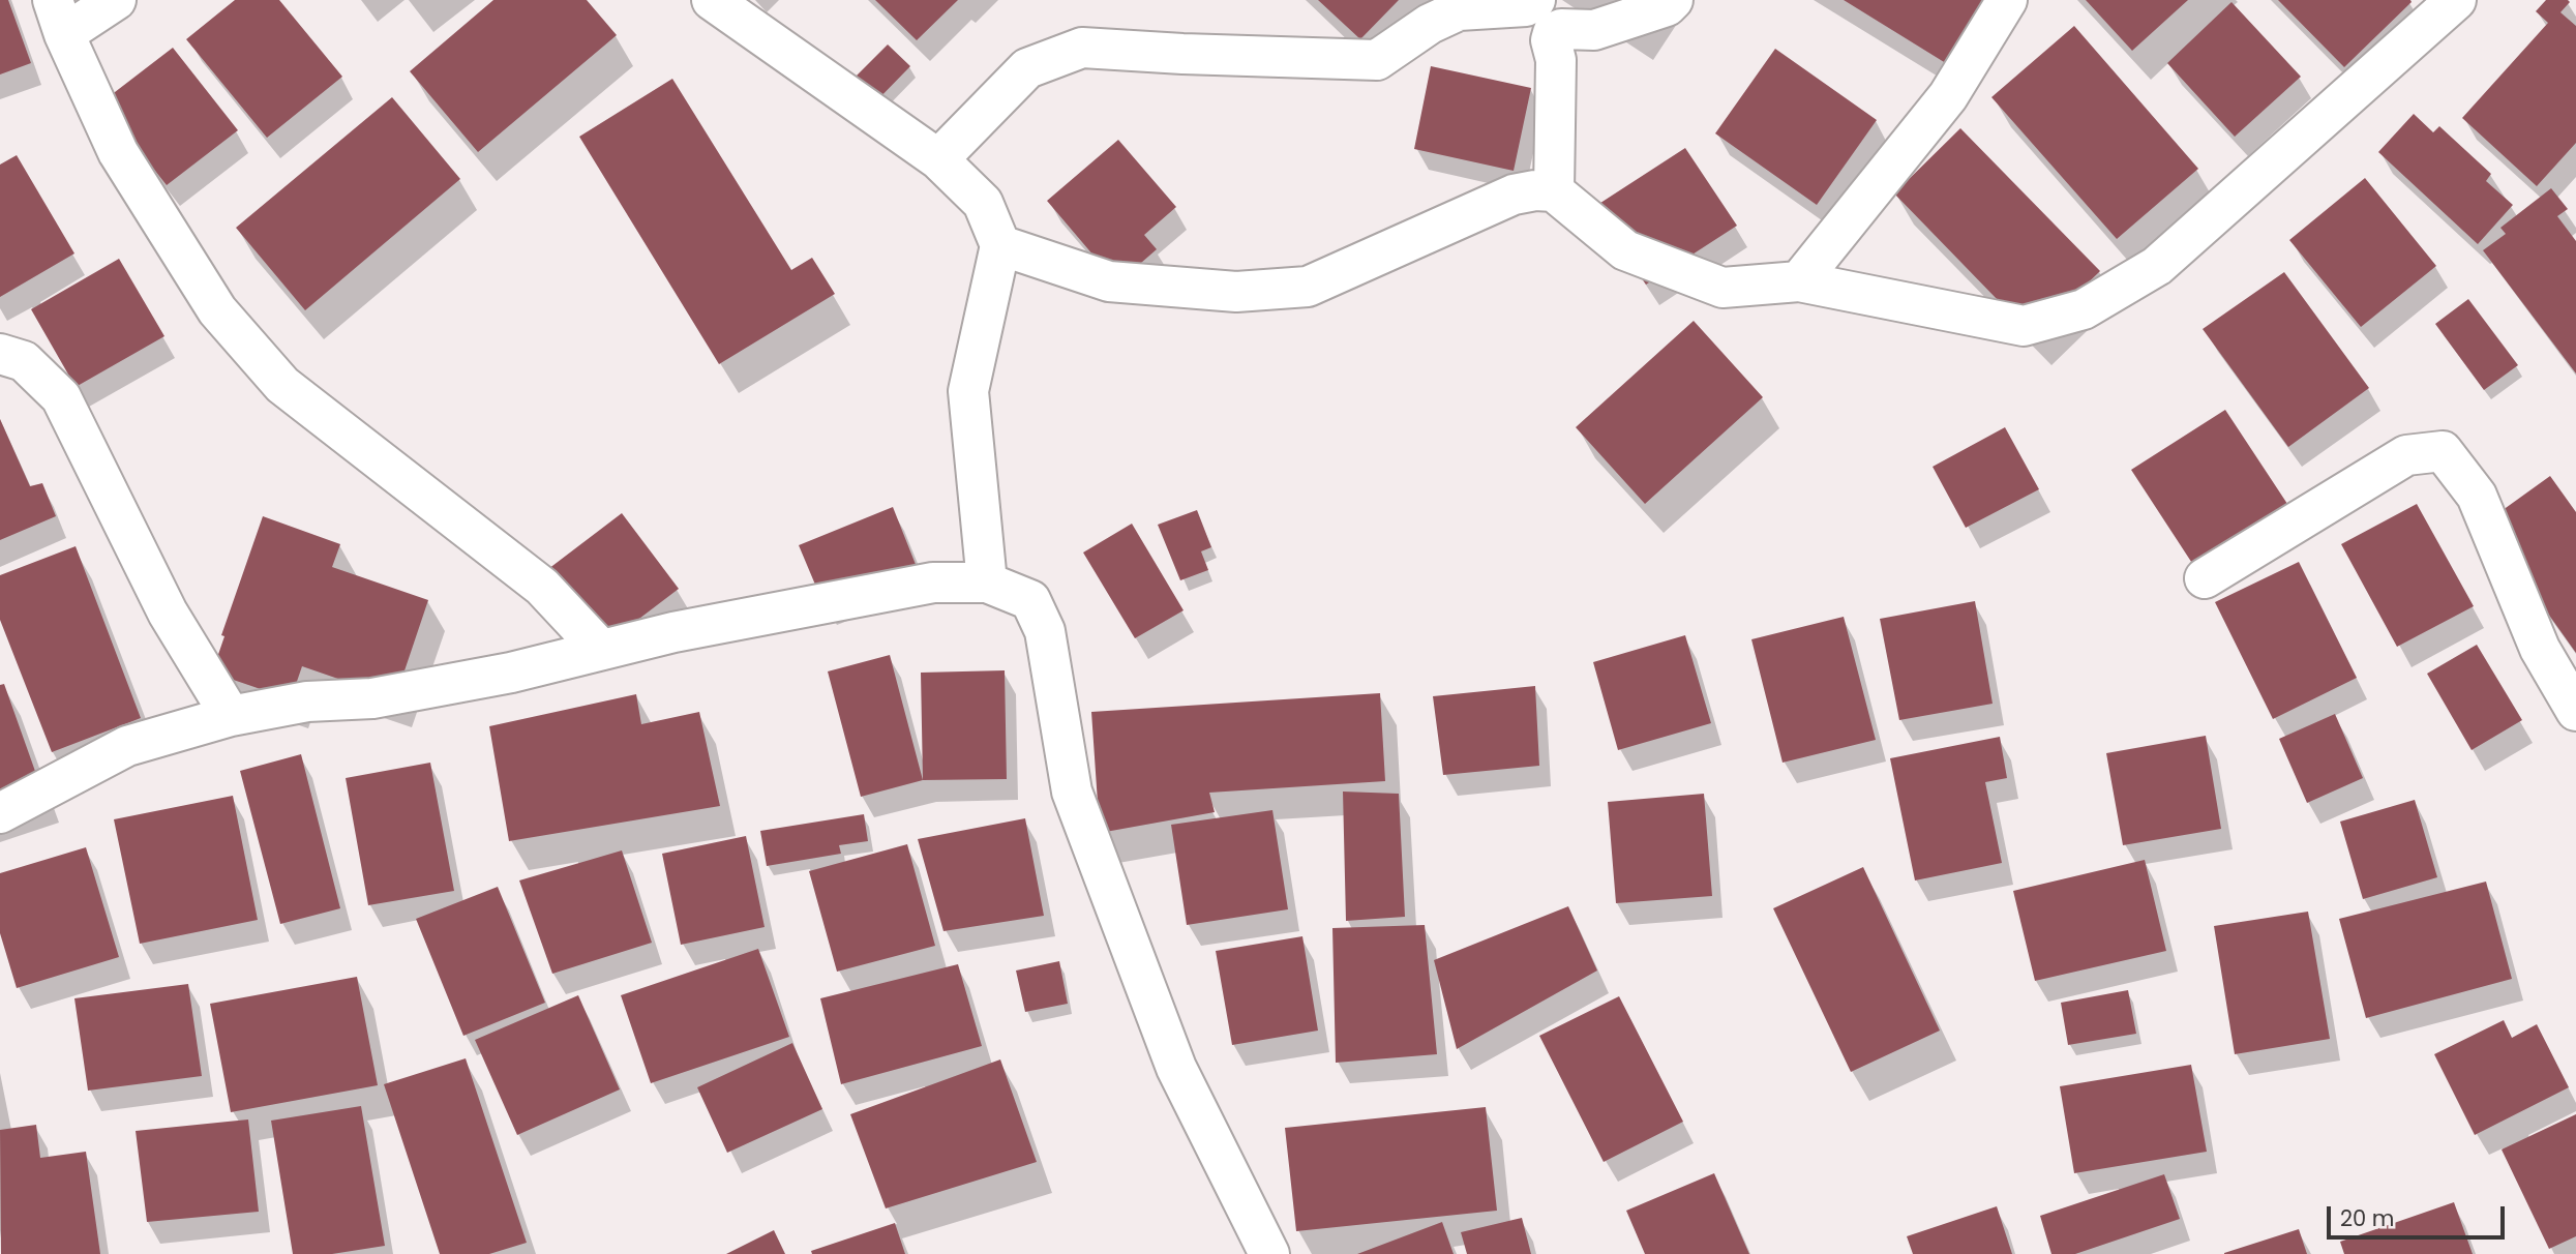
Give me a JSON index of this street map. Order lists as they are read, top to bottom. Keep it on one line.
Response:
{"scale_bar":"20 m"}
